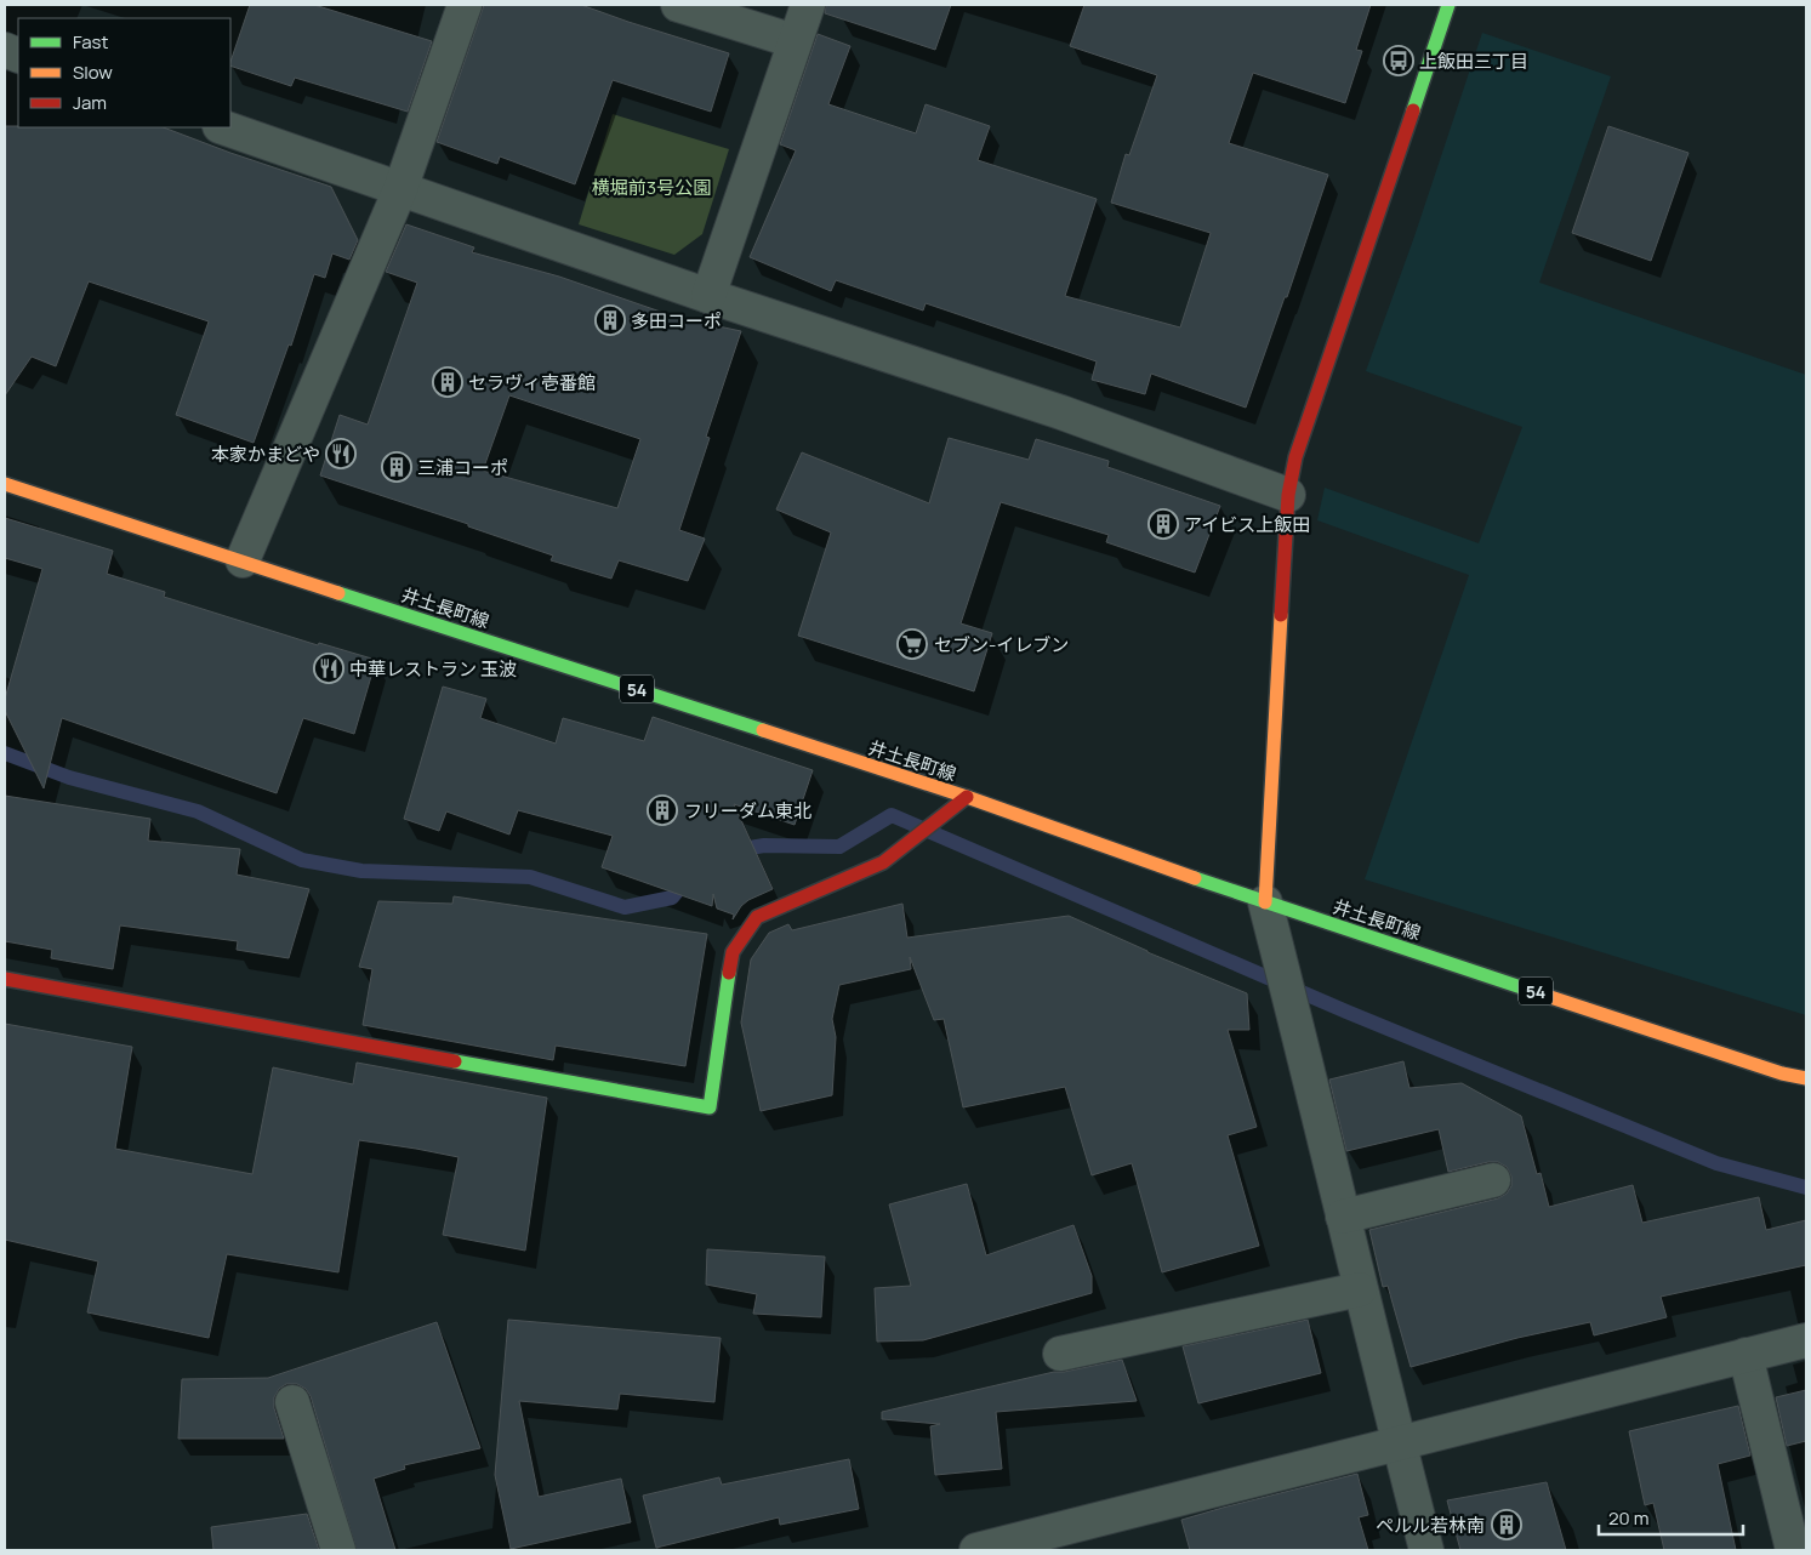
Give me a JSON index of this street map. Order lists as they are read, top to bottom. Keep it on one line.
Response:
{"streets":{"street":["井土長町線","54"]},"parks":["横堀前3号公園"],"places":{"bus stop":["上飯田三丁目"],"building":["多田コーポ","セラヴィ壱番館","三浦コーポ","アイビス上飯田","フリーダム東北","ペルル若林南"],"restaurant":["本家かまどや","中華レストラン 玉波"],"supermarket":["セブン-イレブン"]},"legend":["Fast","Slow","Jam"],"scale_bar":"20 m"}
